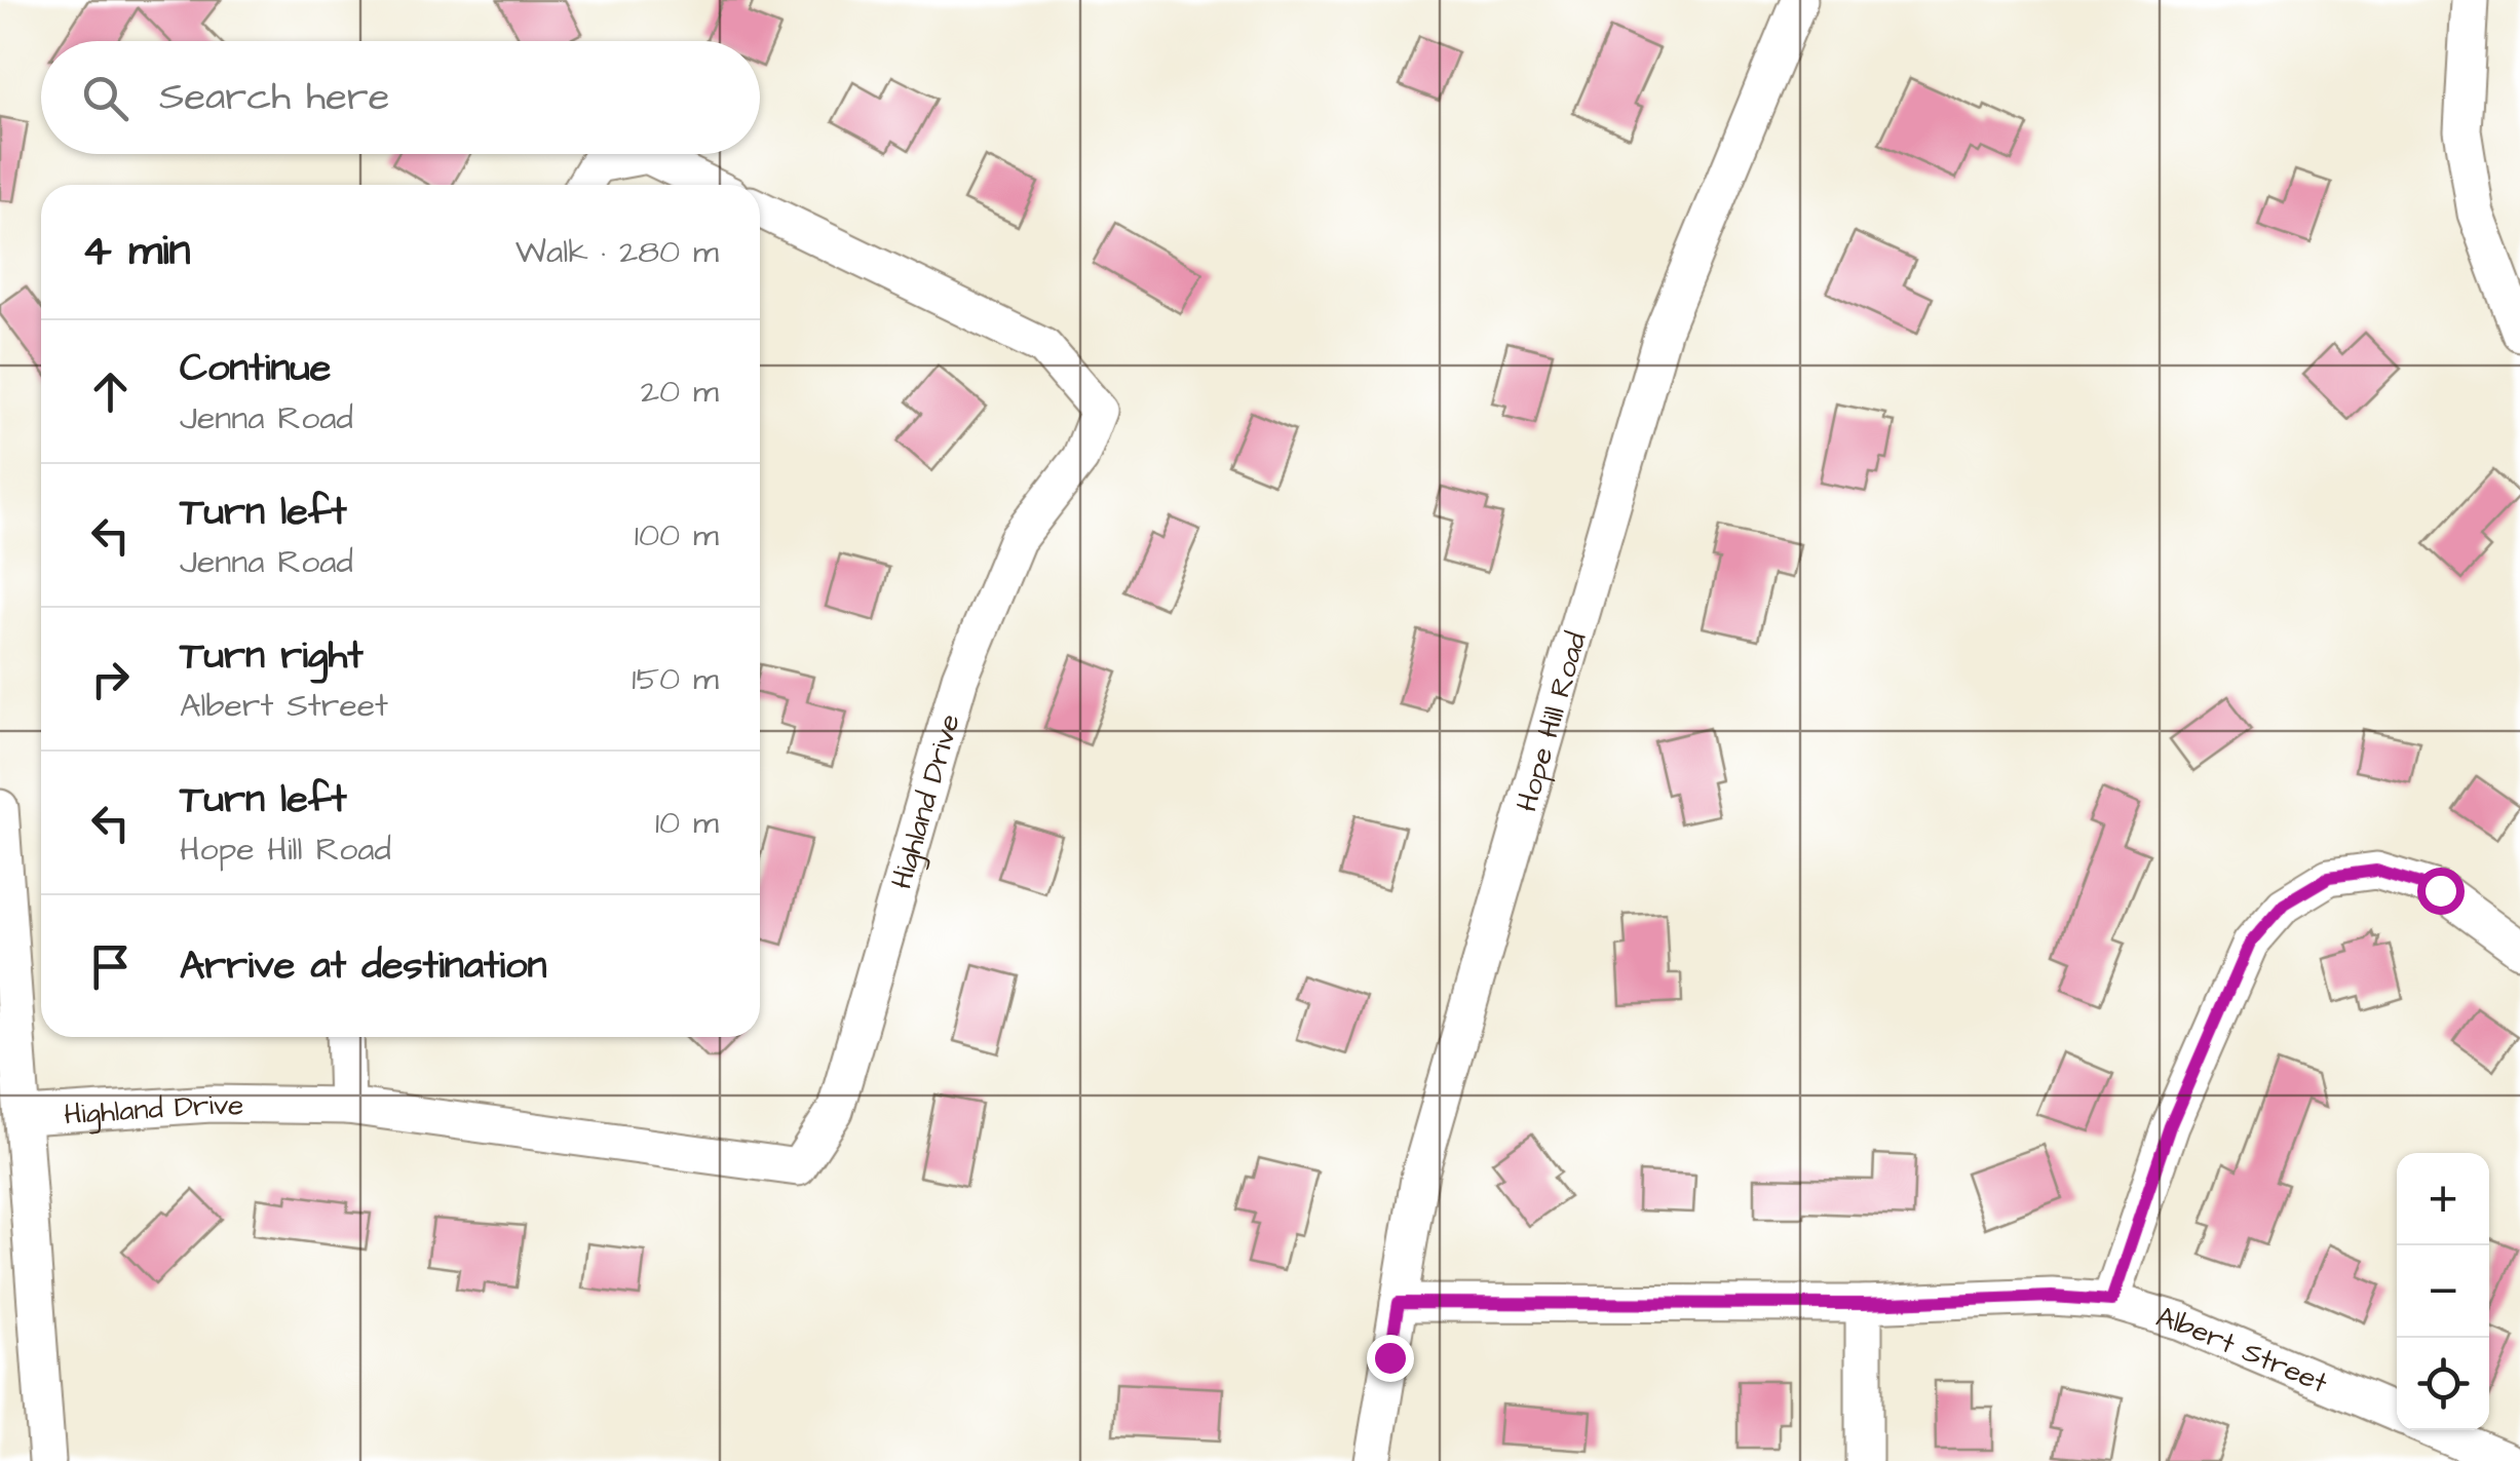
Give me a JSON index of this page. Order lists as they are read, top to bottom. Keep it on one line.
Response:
{"streets":{"street":["Hope Hill Road","Highland Drive","Albert Street"]},"crossings":[["Hope Hill Road","Albert Street"]],"page":{"search":"Search here","heading":["4 min","Walk · 280 m"],"list":[["Continue","Jenna Road","20 m"],["Turn left","Jenna Road","100 m"],["Turn right","Albert Street","150 m"],["Turn left","Hope Hill Road","10 m"],"Arrive at destination"],"map_buttons":["+","−"]}}
